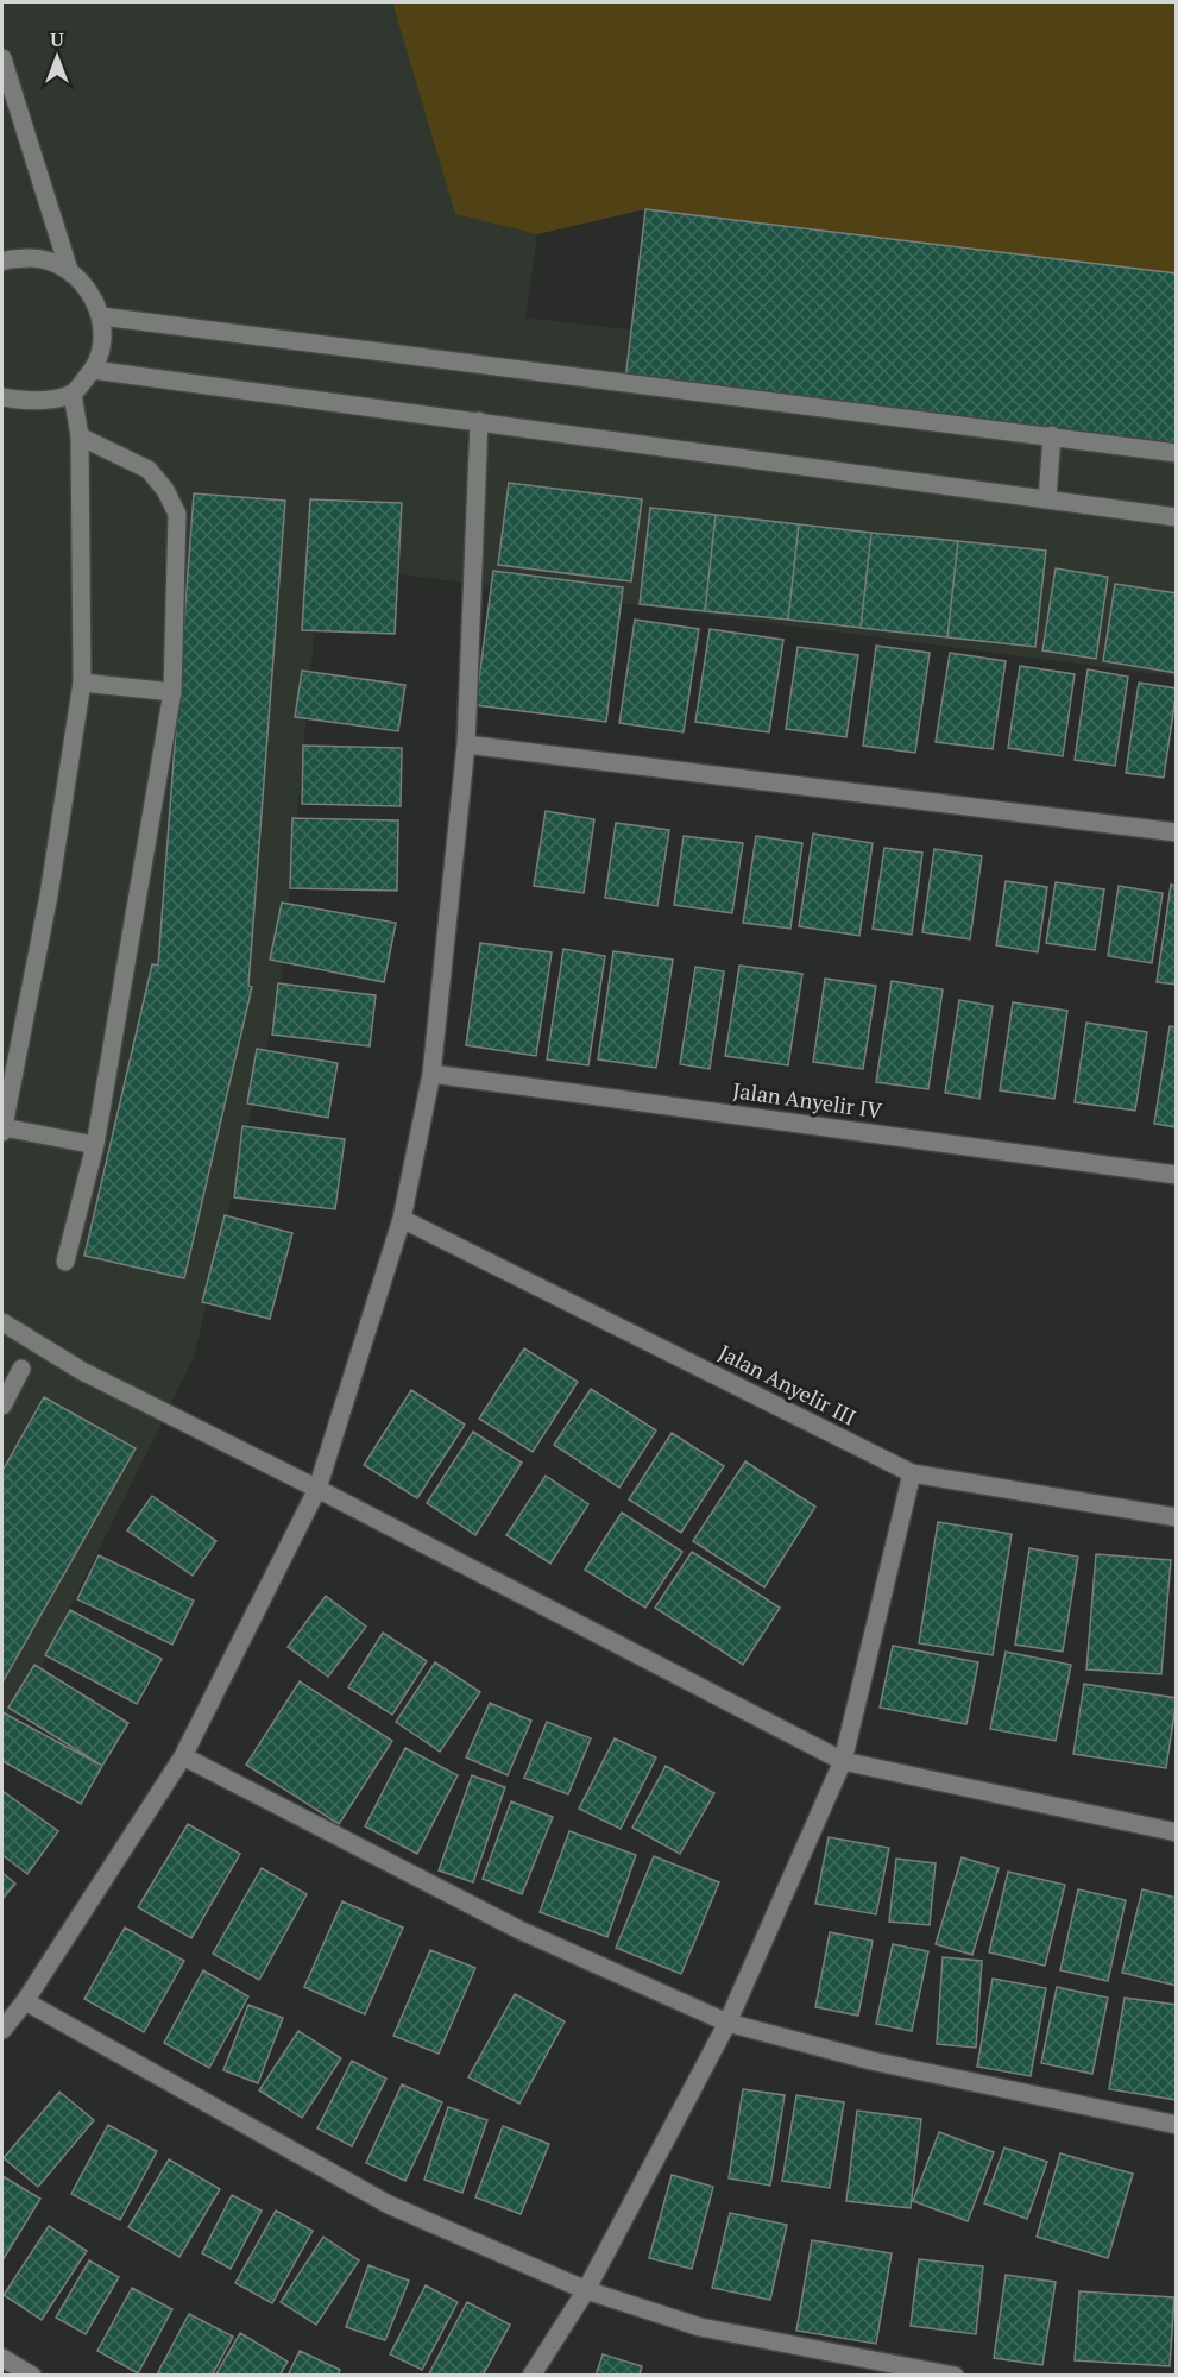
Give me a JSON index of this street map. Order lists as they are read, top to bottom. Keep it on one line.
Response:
{"streets":{"street":["Jalan Anyelir IV","Jalan Anyelir III"]},"north":"top"}
